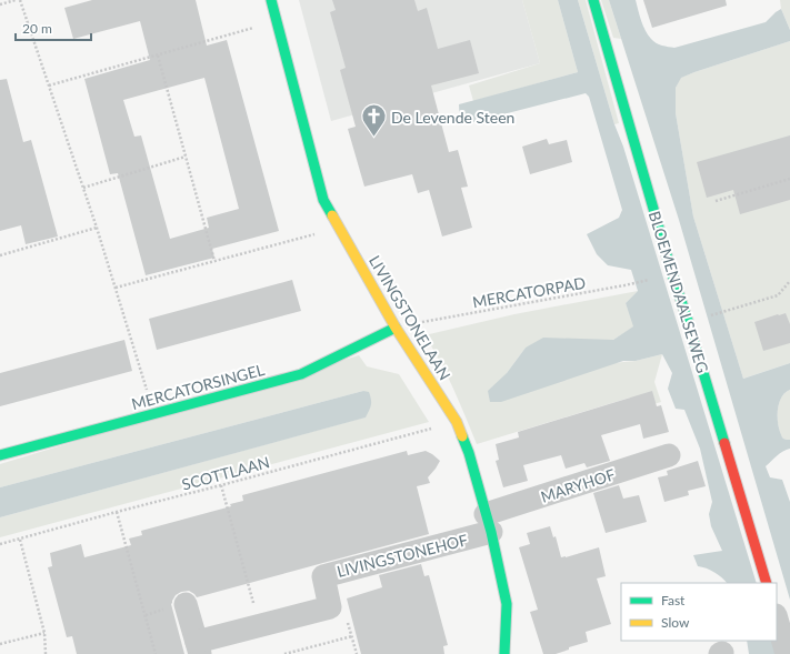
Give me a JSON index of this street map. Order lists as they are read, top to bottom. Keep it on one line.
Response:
{"streets":{"street":["BLOEMENDAALSEWEG","LIVINGSTONELAAN","MERCATORSINGEL","MARYHOF","LIVINGSTONEHOF"],"path":["MERCATORPAD","SCOTTLAAN"]},"crossings":[["MERCATORPAD","LIVINGSTONELAAN"],["MERCATORPAD","MERCATORSINGEL"],["LIVINGSTONELAAN","MERCATORSINGEL"],["LIVINGSTONELAAN","SCOTTLAAN"],["LIVINGSTONELAAN","MARYHOF"],["LIVINGSTONELAAN","LIVINGSTONEHOF"],["MARYHOF","LIVINGSTONEHOF"]],"places":{"church":["De Levende Steen"]},"legend":["Fast","Slow"],"scale_bar":"20 m"}
